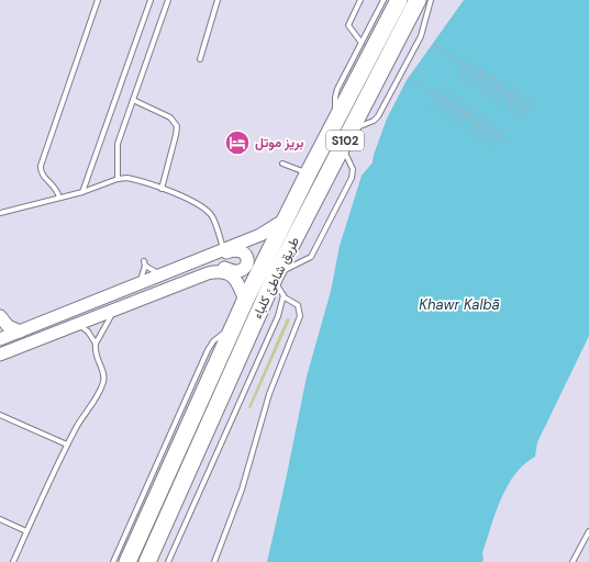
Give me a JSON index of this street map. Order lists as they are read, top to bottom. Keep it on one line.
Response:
{"streets":{"highway":["S102","طريق شاطئ كلباء"]},"water":["Khawr Kalbā"],"places":{"hotel":["بريز موتل"]}}
